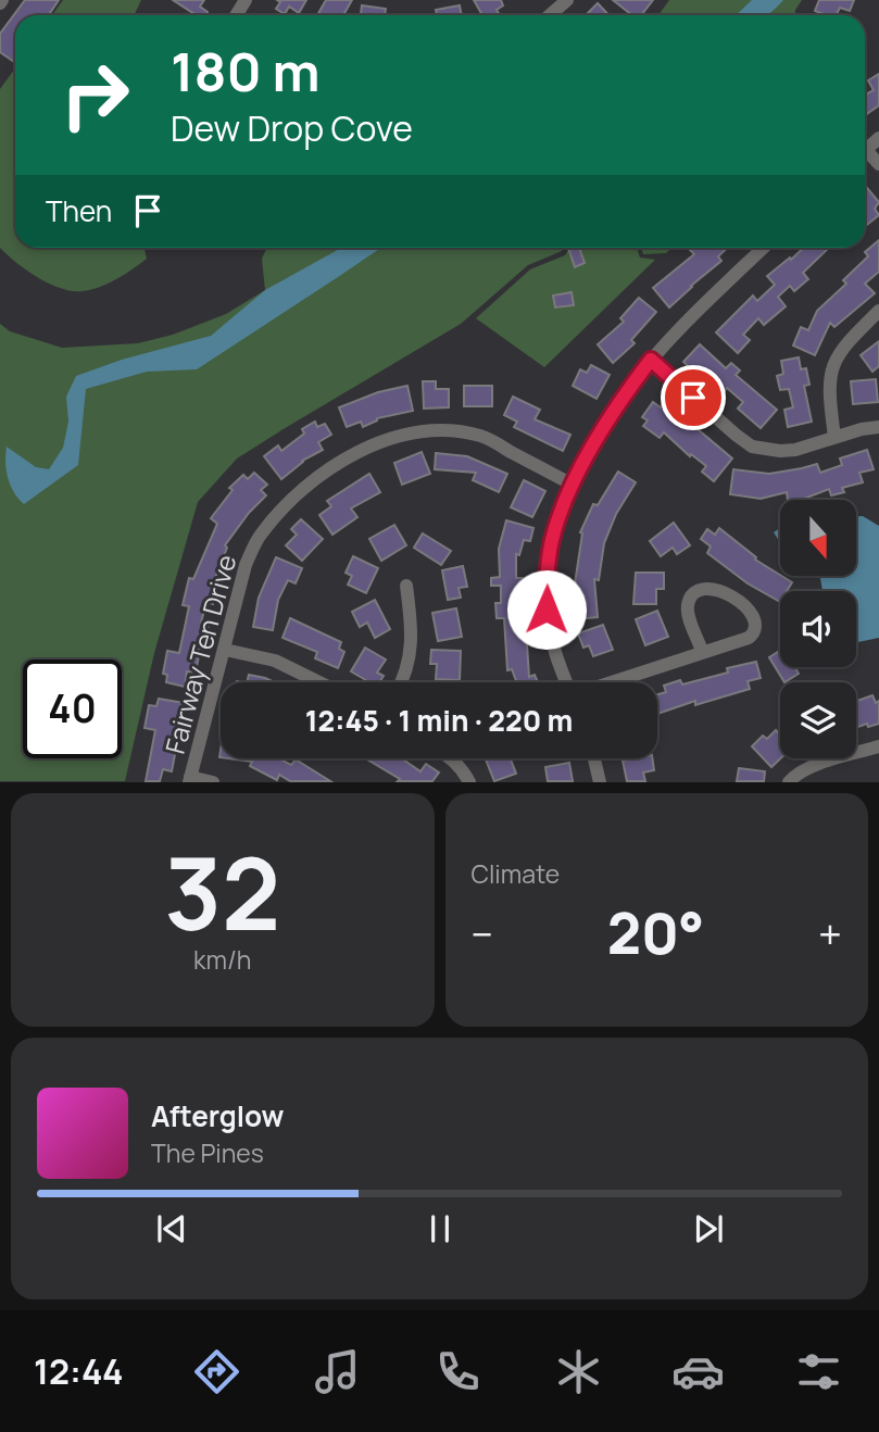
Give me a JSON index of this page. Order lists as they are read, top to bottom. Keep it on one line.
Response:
{"streets":{"street":["Fairway Ten Drive"]},"north":"bottom","page":{"turn":["180 m","Dew Drop Cove"],"then":"Then","limit":"40","trip":"12:45 · 1 min · 220 m","tile":[["32","km/h"],"Climate"],"heat":["−","20°","+"],"song":["Afterglow","The Pines"],"tabs":"12:44"}}
